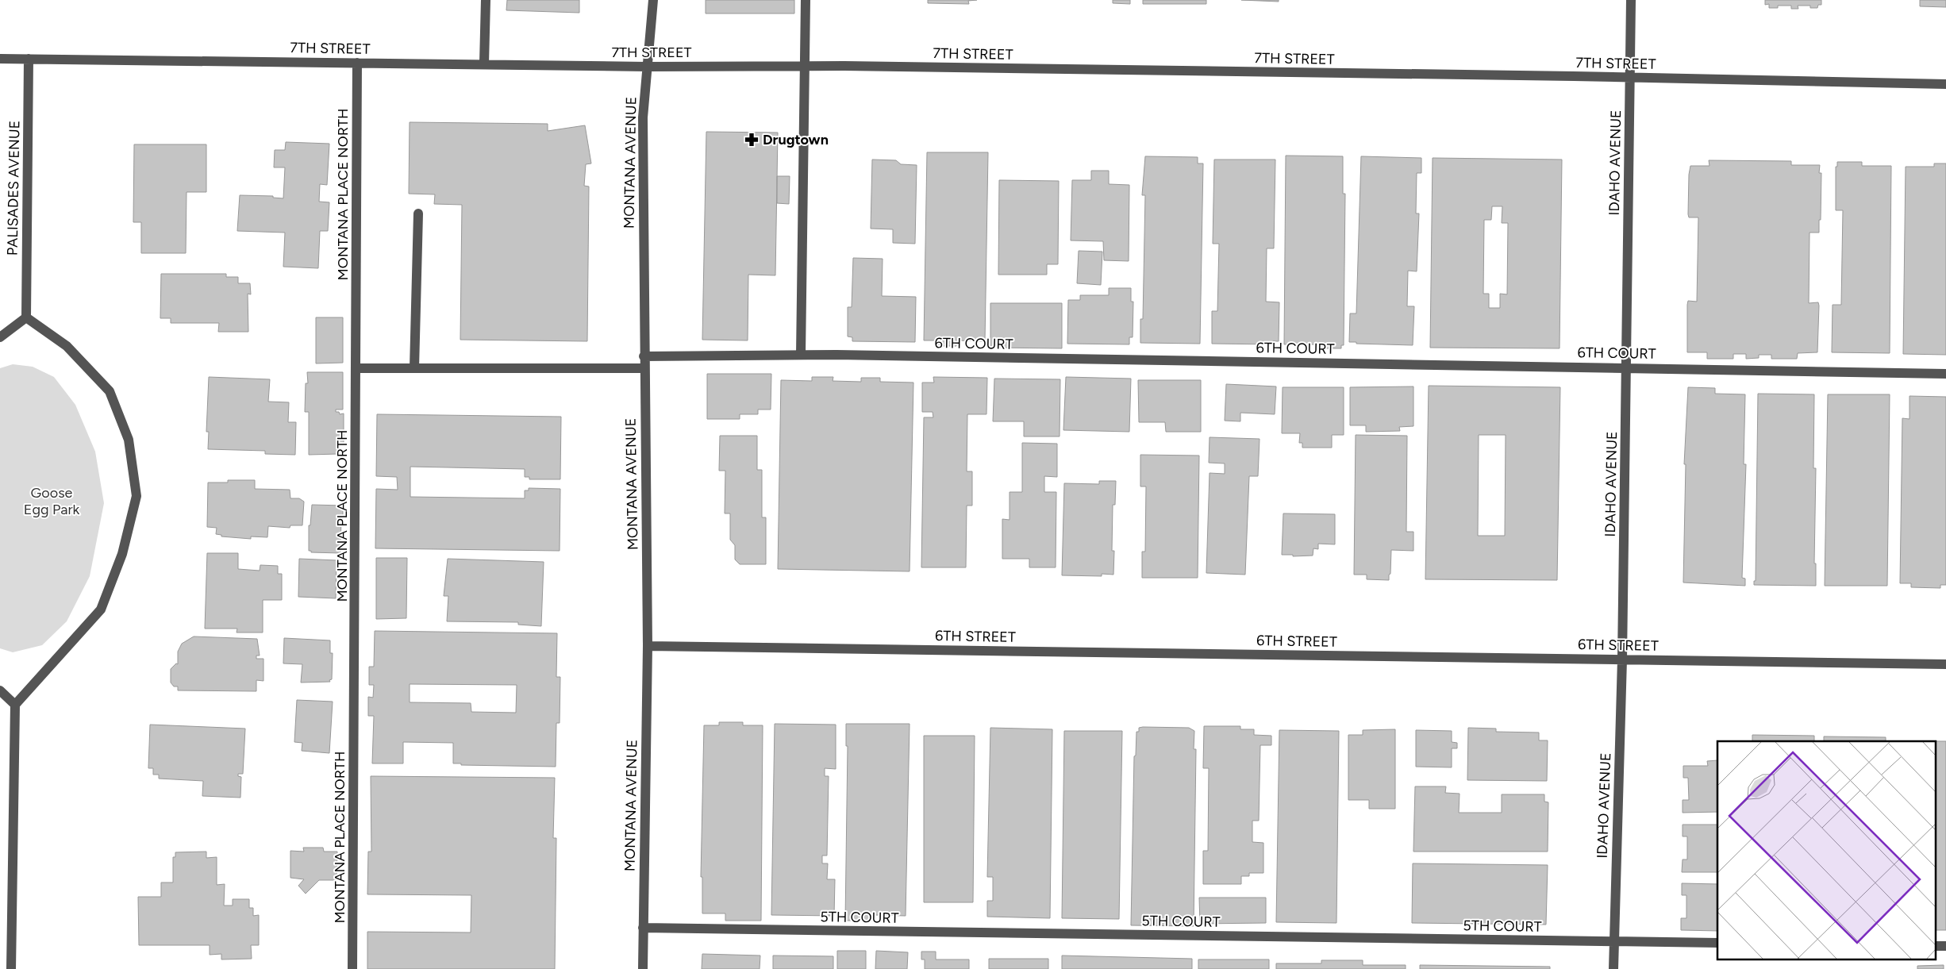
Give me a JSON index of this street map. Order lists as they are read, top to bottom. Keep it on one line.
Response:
{"streets":{"street":["7TH STREET","MONTANA AVENUE","IDAHO AVENUE","PALISADES AVENUE","MONTANA PLACE NORTH","6TH COURT","6TH STREET","5TH COURT"]},"crossings":[["7TH STREET","MONTANA AVENUE"],["7TH STREET","IDAHO AVENUE"],["7TH STREET","PALISADES AVENUE"],["7TH STREET","MONTANA PLACE NORTH"],["MONTANA AVENUE","6TH COURT"],["MONTANA AVENUE","6TH STREET"],["MONTANA AVENUE","5TH COURT"],["IDAHO AVENUE","6TH COURT"],["IDAHO AVENUE","6TH STREET"],["IDAHO AVENUE","5TH COURT"]],"parks":["Goose Egg Park"],"places":{"pharmacy":["Drugtown"]}}
